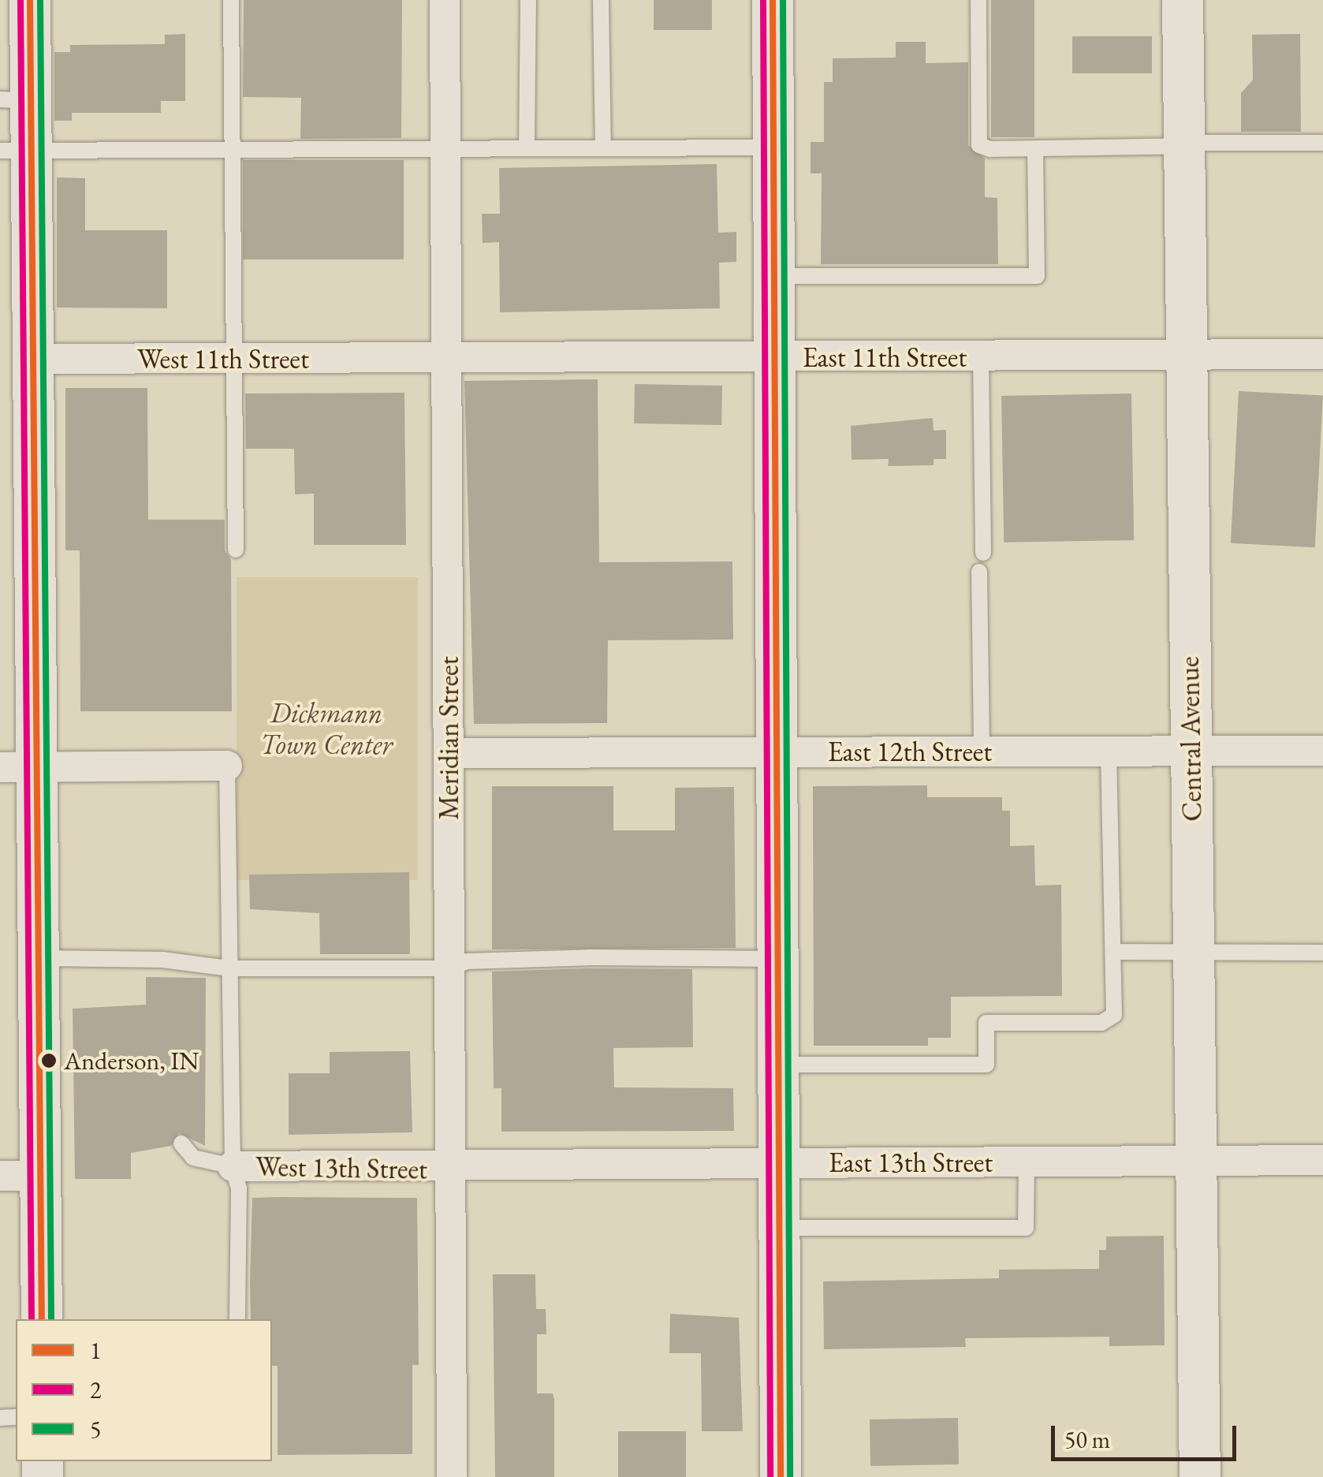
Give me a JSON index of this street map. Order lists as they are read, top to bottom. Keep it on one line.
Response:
{"streets":{"street":["East 11th Street","West 11th Street","Meridian Street","Central Avenue","East 12th Street","East 13th Street","West 13th Street"]},"crossings":[["East 11th Street","West 11th Street"],["East 11th Street","Meridian Street"],["East 11th Street","Central Avenue"],["West 11th Street","Meridian Street"],["Meridian Street","East 12th Street"],["Meridian Street","East 13th Street"],["Meridian Street","West 13th Street"],["Central Avenue","East 12th Street"],["Central Avenue","East 13th Street"],["East 13th Street","West 13th Street"]],"parks":["Dickmann Town Center"],"places":["Anderson, IN"],"lines":["transit line 1","transit line 2","transit line 5"],"legend":["1","2","5"],"scale_bar":"50 m"}
